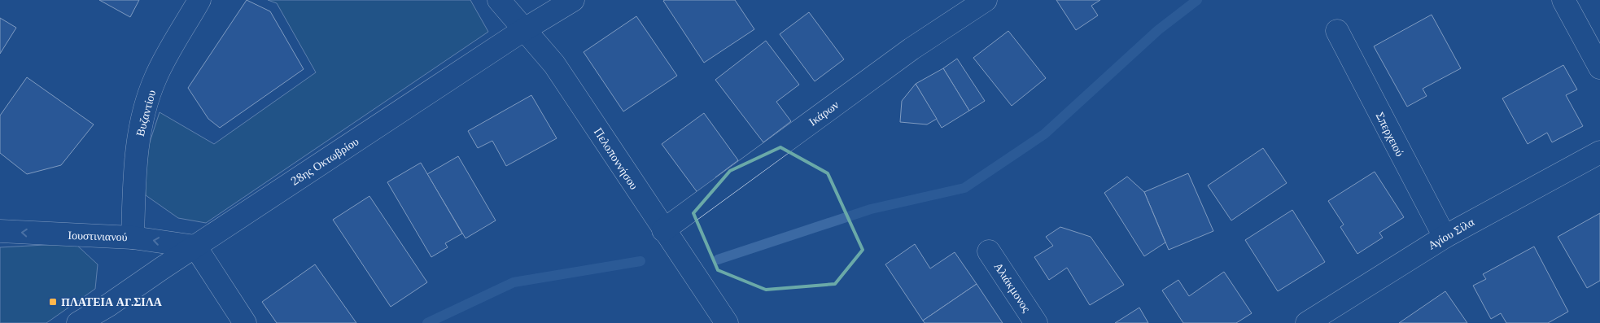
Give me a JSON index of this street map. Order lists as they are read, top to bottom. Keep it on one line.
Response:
{"streets":{"street":["Βυζαντίου","Ικάρων","Σπερχειού","Πελοποννήσου","28ης Οκτωβρίου","Αγίου Σίλα","Ιουστινιανού","Αλιάκμονος"]},"crossings":[["Βυζαντίου","Ιουστινιανού"],["Ικάρων","Πελοποννήσου"],["Σπερχειού","Αγίου Σίλα"],["Πελοποννήσου","28ης Οκτωβρίου"],["28ης Οκτωβρίου","Ιουστινιανού"]],"one_way":["Ιουστινιανού"],"places":{"transit":["ΠΛΑΤΕΙΑ ΑΓ.ΣΙΛΑ"]}}
